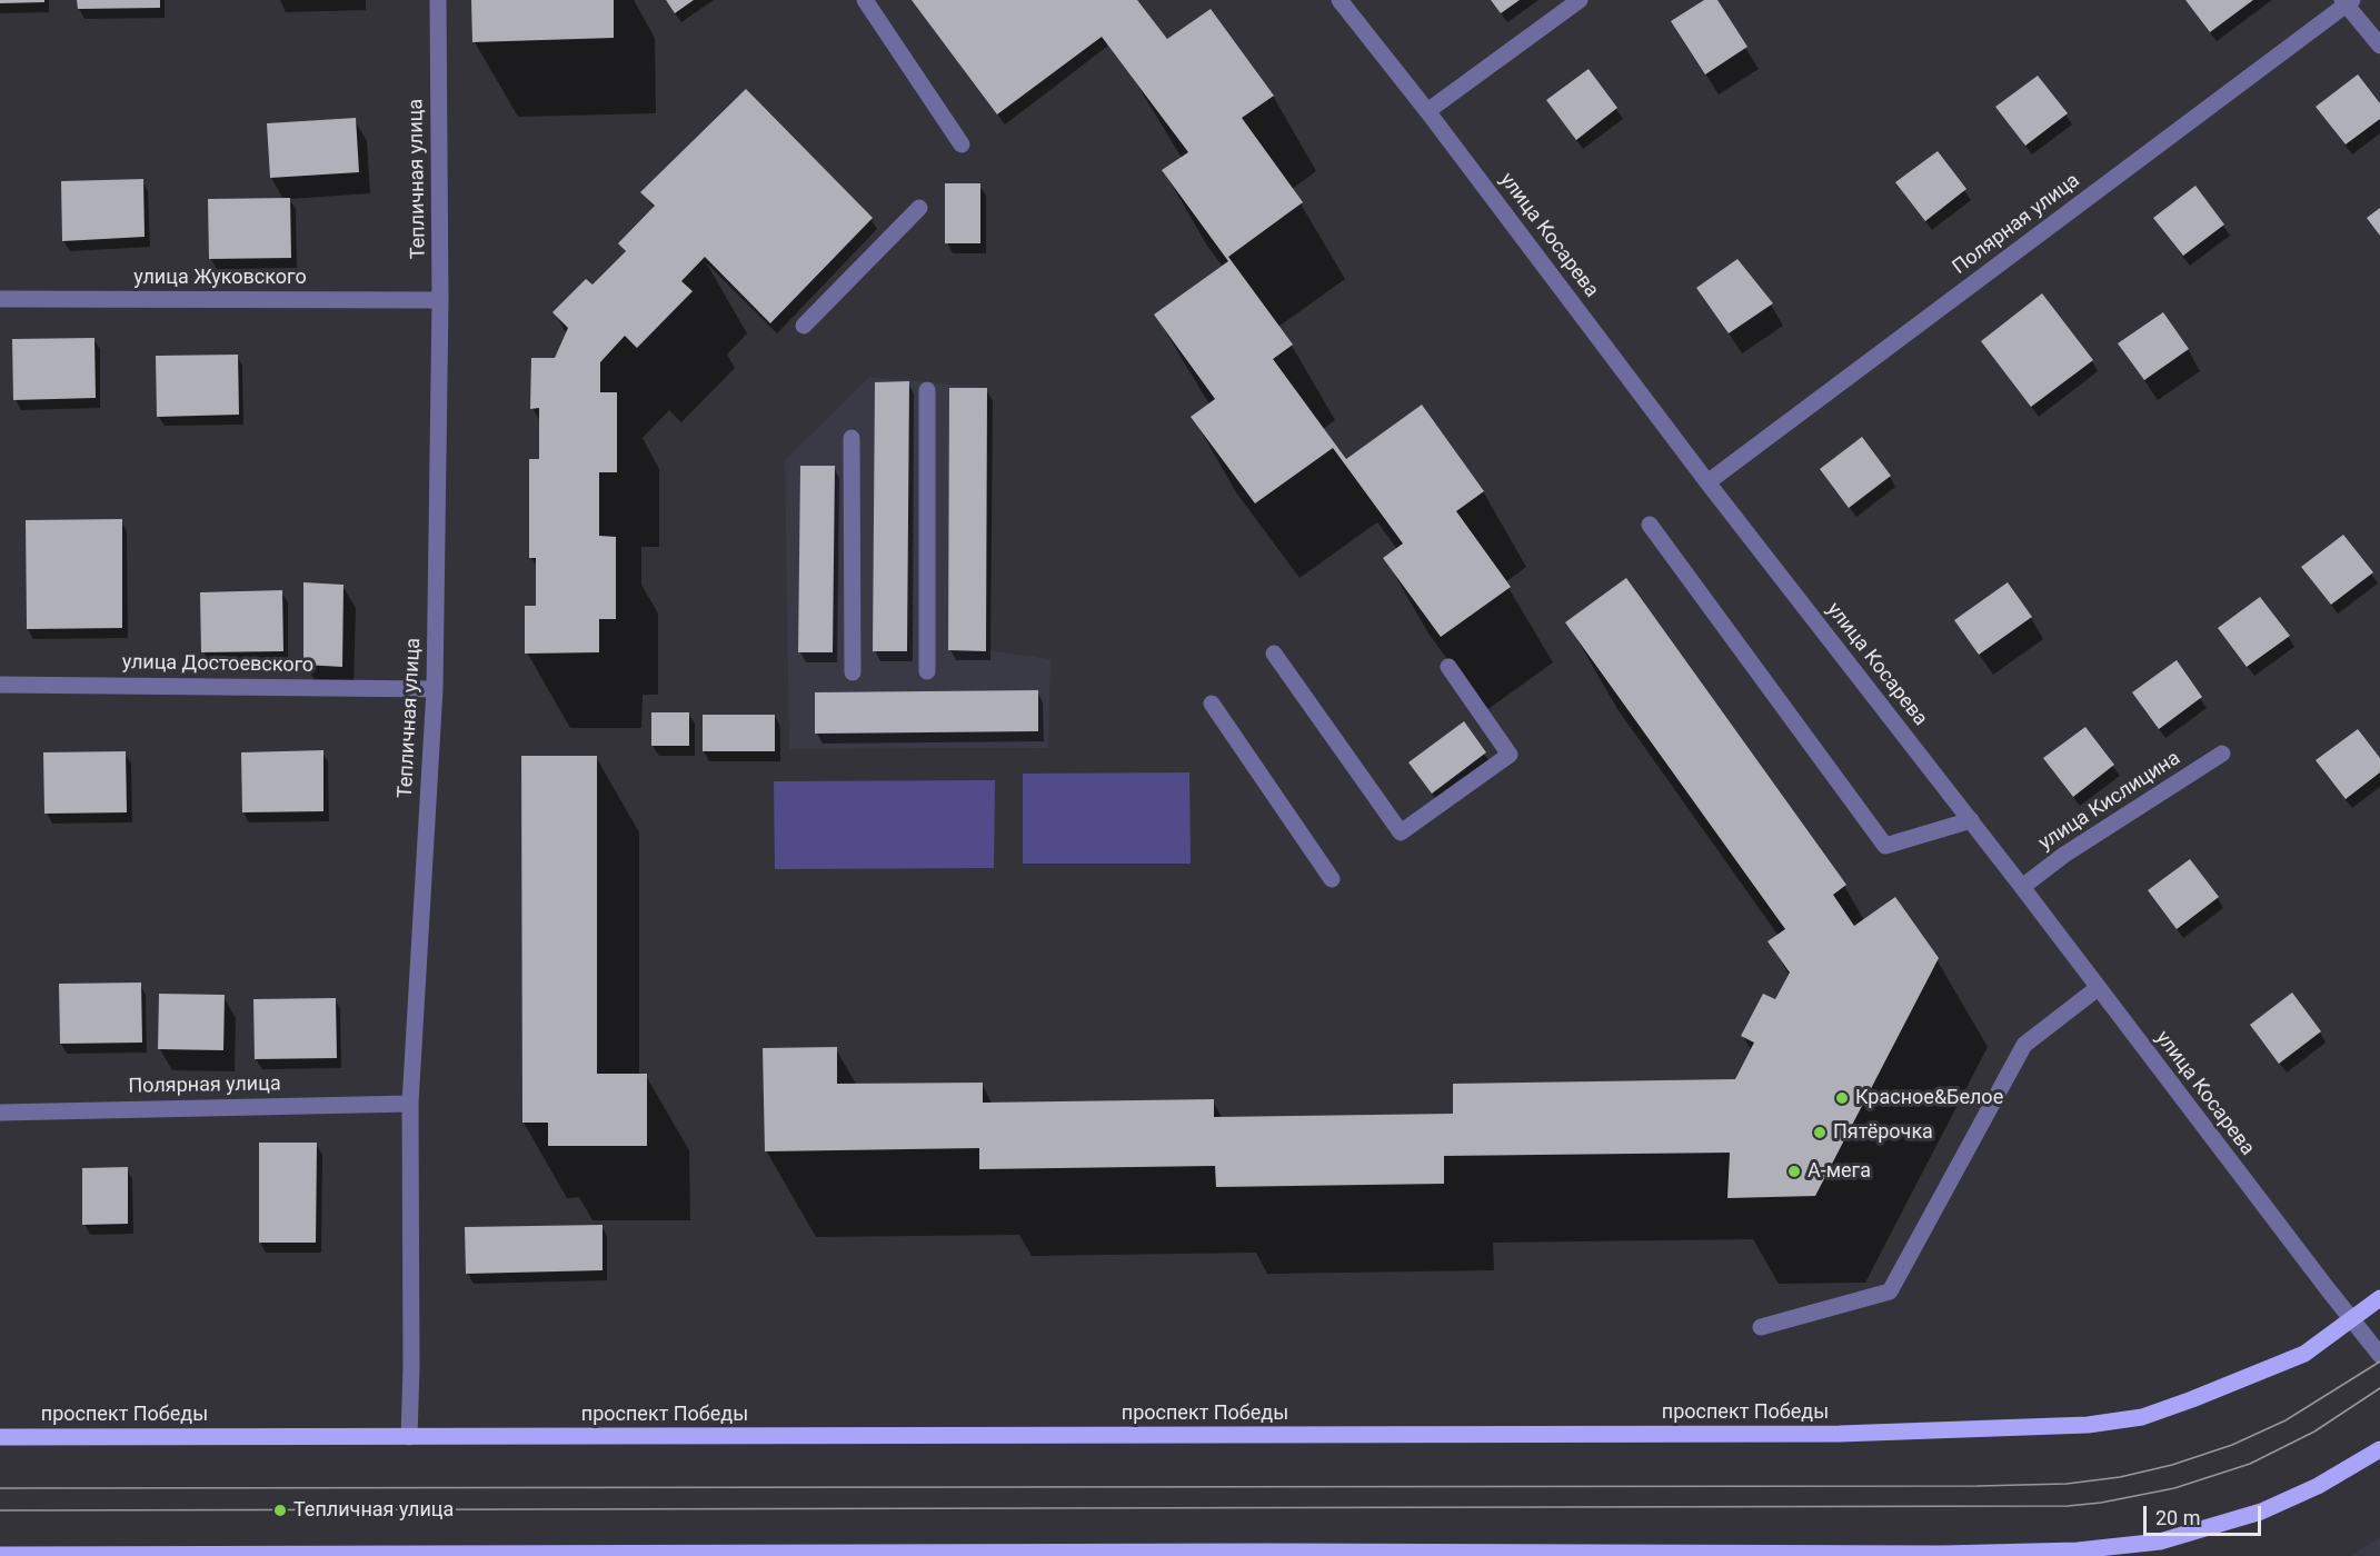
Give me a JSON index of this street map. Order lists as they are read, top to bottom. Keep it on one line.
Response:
{"streets":{"main road":["проспект Победы"],"street":["Тепличная улица","Полярная улица","улица Косарева","улица Жуковского","улица Достоевского","улица Кислицина"]},"crossings":[["Тепличная улица","Полярная улица"],["Тепличная улица","улица Жуковского"],["Тепличная улица","улица Достоевского"],["Тепличная улица","проспект Победы"],["Полярная улица","улица Косарева"],["улица Косарева","улица Кислицина"],["улица Косарева","проспект Победы"]],"places":["Красное&Белое","Пятёрочка","А-мега","Тепличная улица"],"scale_bar":"20 m"}
